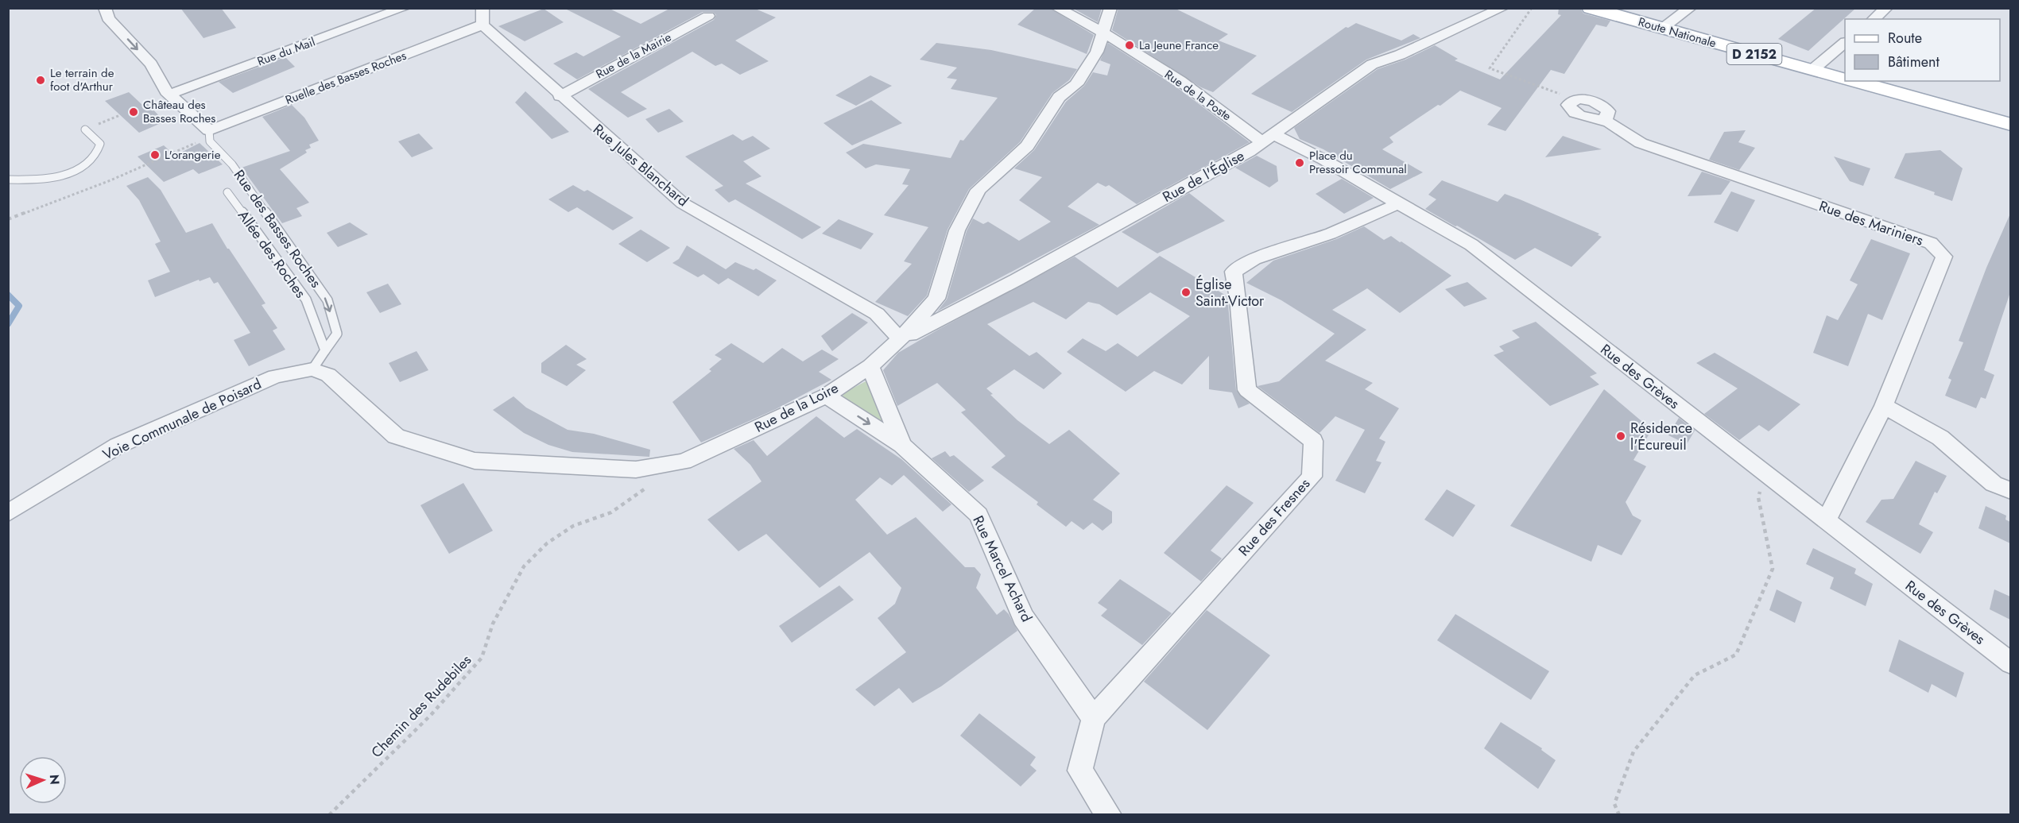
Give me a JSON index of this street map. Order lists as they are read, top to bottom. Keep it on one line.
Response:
{"streets":{"main road":["Route Nationale","D 2152"],"street":["Rue du Mail","Rue de la Mairie","Ruelle des Basses Roches","Rue de la Poste","Rue Jules Blanchard","Rue de l'Église","Rue des Mariniers","Rue des Basses Roches","Rue des Grèves","Rue de la Loire","Voie Communale de Poisard","Rue des Fresnes","Rue Marcel Achard"],"lane":["Allée des Roches"],"path":["Chemin des Rudebiles"]},"crossings":[["Rue du Mail","Rue des Basses Roches"],["Rue de la Mairie","Rue Jules Blanchard"],["Ruelle des Basses Roches","Rue Jules Blanchard"],["Ruelle des Basses Roches","Rue des Basses Roches"],["Rue de la Poste","Rue de l'Église"],["Rue de la Poste","Rue des Grèves"],["Rue de la Poste","Rue de la Loire"],["Rue Jules Blanchard","Rue de l'Église"],["Rue Jules Blanchard","Rue de la Loire"],["Rue de l'Église","Rue des Grèves"],["Rue de l'Église","Rue de la Loire"],["Rue des Mariniers","Rue des Grèves"],["Rue des Basses Roches","Allée des Roches"],["Rue des Grèves","Rue des Fresnes"],["Rue de la Loire","Voie Communale de Poisard"],["Rue de la Loire","Rue Marcel Achard"],["Rue des Fresnes","Rue Marcel Achard"]],"one_way":["Rue des Basses Roches"],"places":["La Jeune France","Le terrain de foot d'Arthur","Château des Basses Roches","L'orangerie","Place du Pressoir Communal","Église Saint-Victor","Résidence l'Écureuil"],"legend":["Route","Bâtiment"],"north":"right"}
